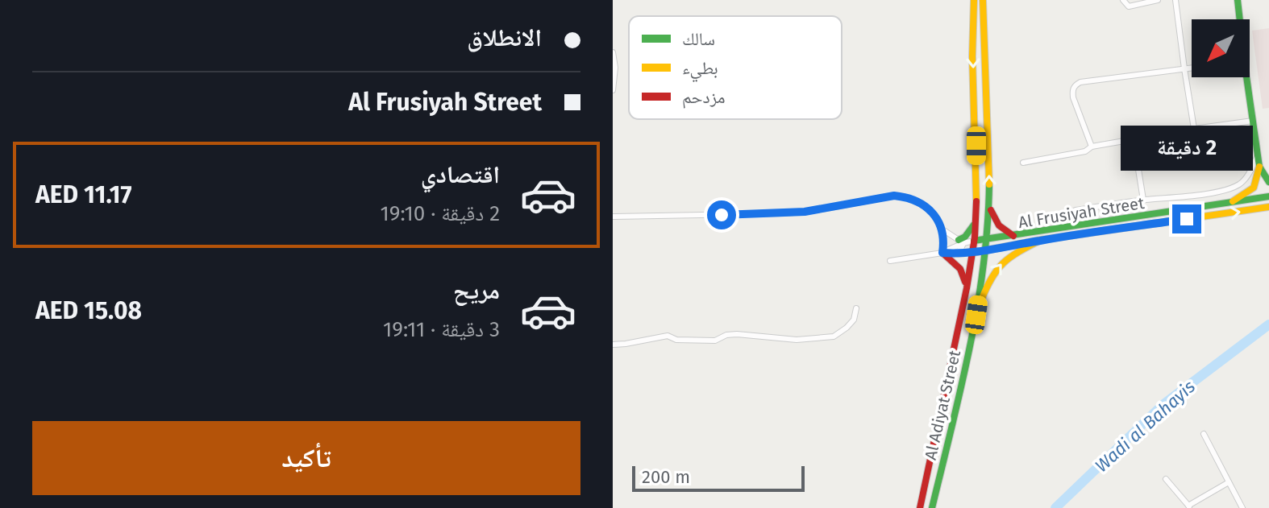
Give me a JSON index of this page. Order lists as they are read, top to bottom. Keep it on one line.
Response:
{"streets":{"main road":["Al Frusiyah Street","Al Adiyat Street"]},"crossings":[["Al Frusiyah Street","Al Adiyat Street"]],"water":["Wadi al Bahayis"],"legend":["سالك","بطيء","مزدحم"],"scale_bar":"200 m","north":"bottom left","page":{"banner":["الانطلاق","Al Frusiyah Street"],"bubble":"2 دقيقة","list":[{"name":"اقتصادي","note":"2 دقيقة · 19:10","value":"AED 11.17"},{"name":"مريح","note":"3 دقيقة · 19:11","value":"AED 15.08"}],"buttons":"تأكيد","scale":"200 m"}}
